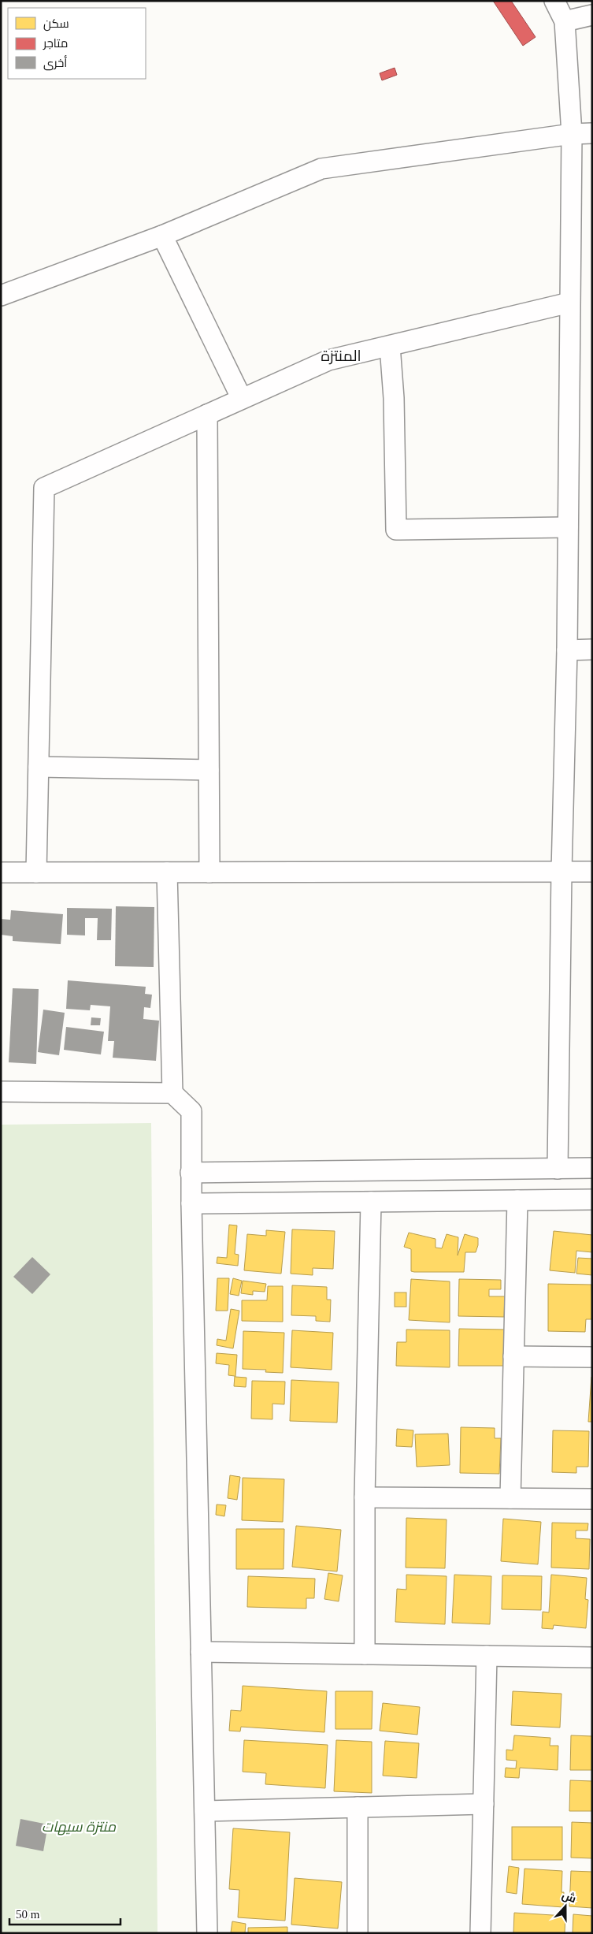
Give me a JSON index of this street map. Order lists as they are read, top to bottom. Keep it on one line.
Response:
{"districts":["المنتزة"],"parks":["منتزة سيهات"],"legend":["سكن","متاجر","أخرى"],"scale_bar":"50 m","north":"top"}
